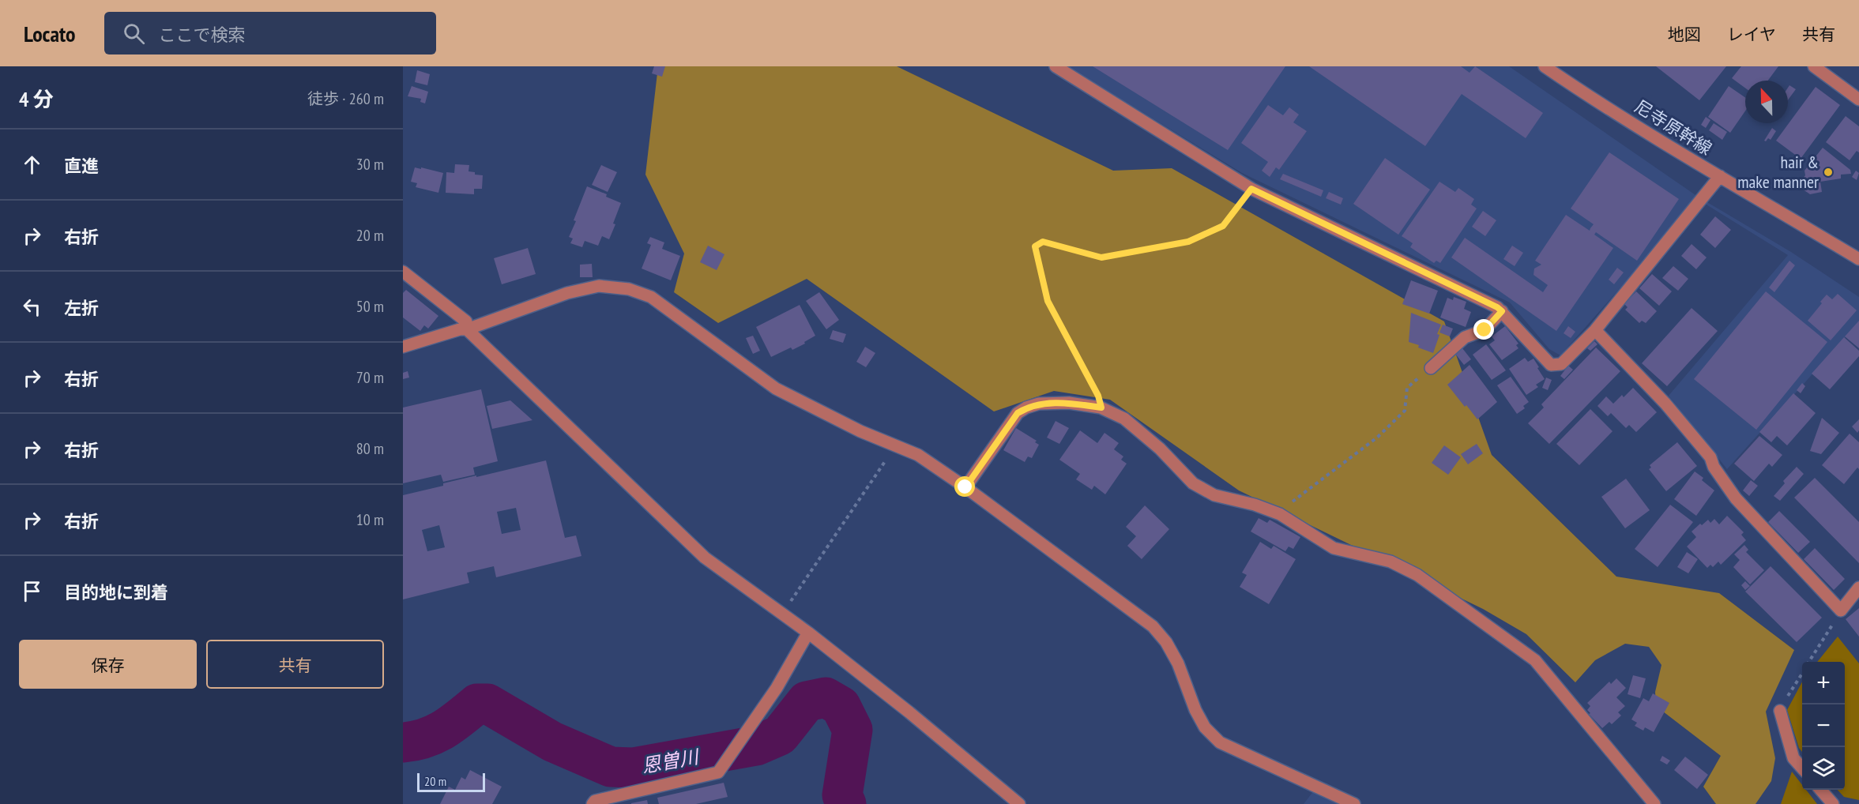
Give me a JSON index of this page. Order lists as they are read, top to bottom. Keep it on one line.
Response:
{"streets":{"street":["尼寺原幹線"]},"water":["恩曽川"],"places":["hair & make manner"],"scale_bar":"20 m","north":"top","page":{"header":"Locato","search":"ここで検索","nav":["地図","レイヤ","共有"],"heading":["4 分","徒歩 · 260 m"],"list":[["直進","30 m"],["右折","20 m"],["左折","50 m"],["右折","70 m"],["右折","80 m"],["右折","10 m"],"目的地に到着"],"buttons":["保存","共有"],"map_buttons":["+","−"],"scale":"20 m"}}
